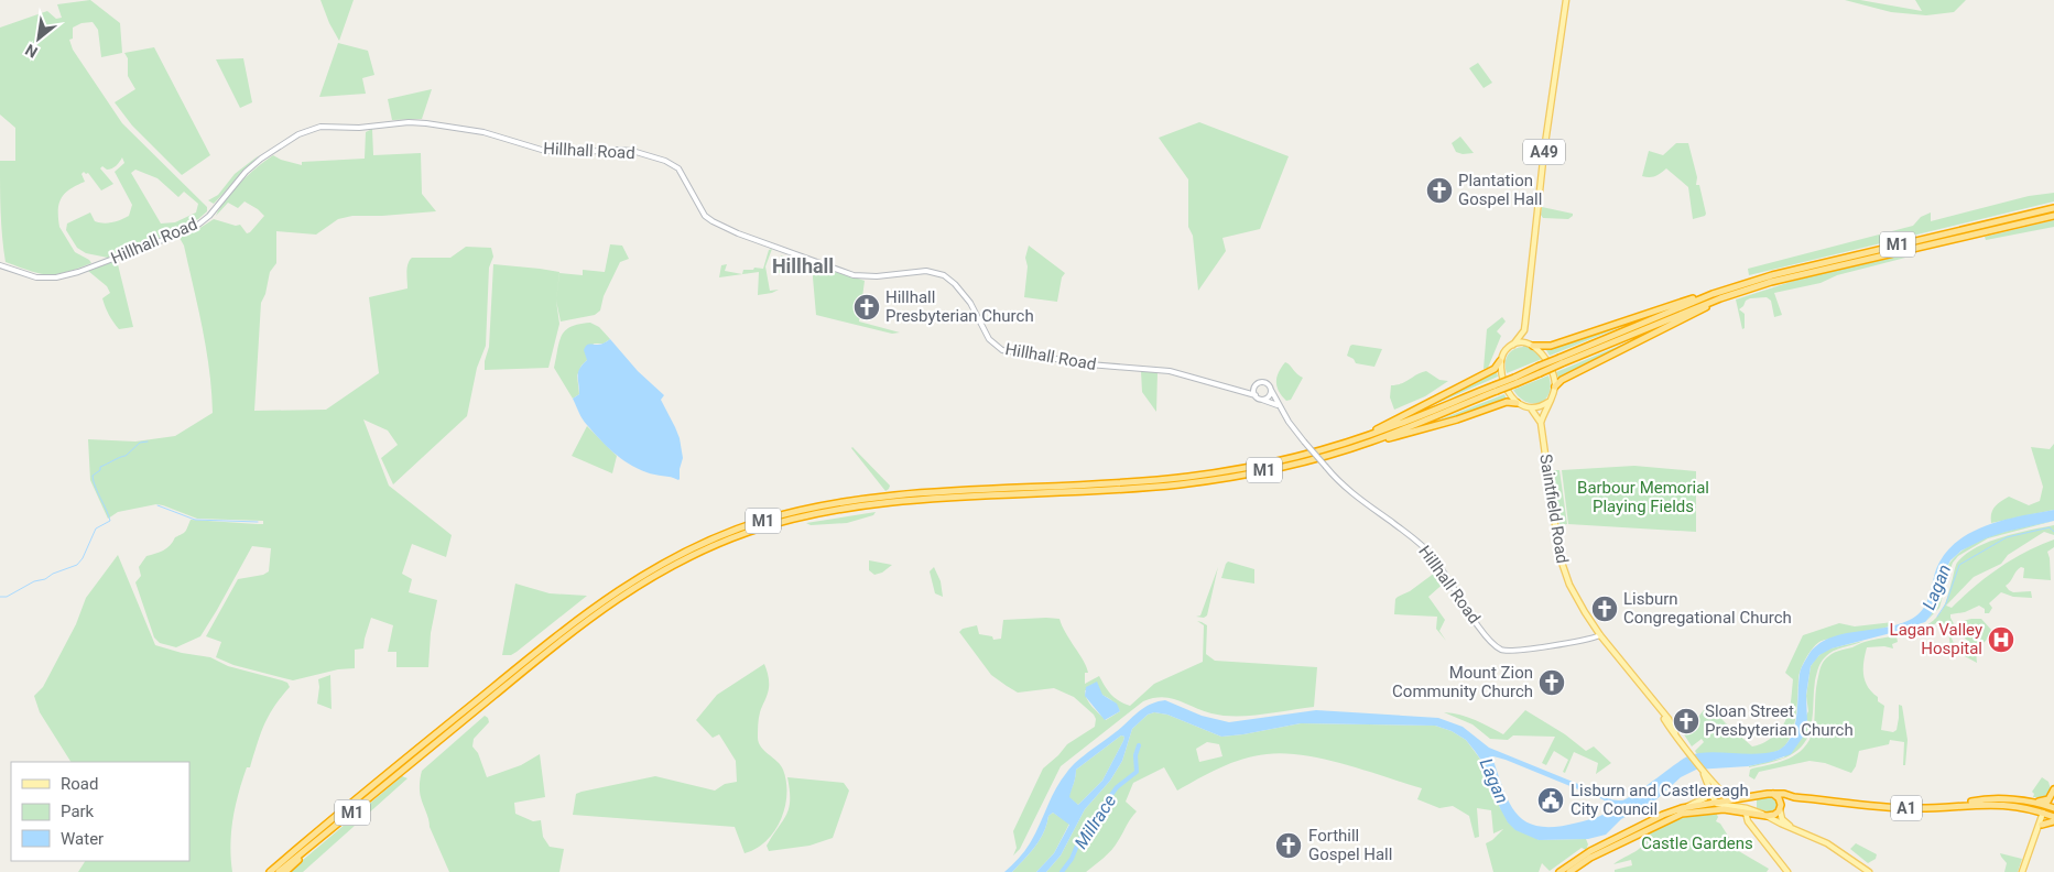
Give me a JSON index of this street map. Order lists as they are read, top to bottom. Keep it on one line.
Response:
{"streets":{"highway":["M1","A1"],"main road":["Hillhall Road","A49","Saintfield Road"]},"crossings":[["Hillhall Road","Saintfield Road"],["A49","Saintfield Road"]],"districts":["Hillhall"],"water":["Lagan","Millrace"],"parks":["Barbour Memorial Playing Fields","Castle Gardens"],"places":{"church":["Plantation Gospel Hall","Hillhall Presbyterian Church","Lisburn Congregational Church","Mount Zion Community Church","Sloan Street Presbyterian Church","Forthill Gospel Hall"],"hospital":["Lagan Valley Hospital"],"public building":["Lisburn and Castlereagh City Council"]},"legend":["Road","Park","Water"],"north":"bottom left"}
